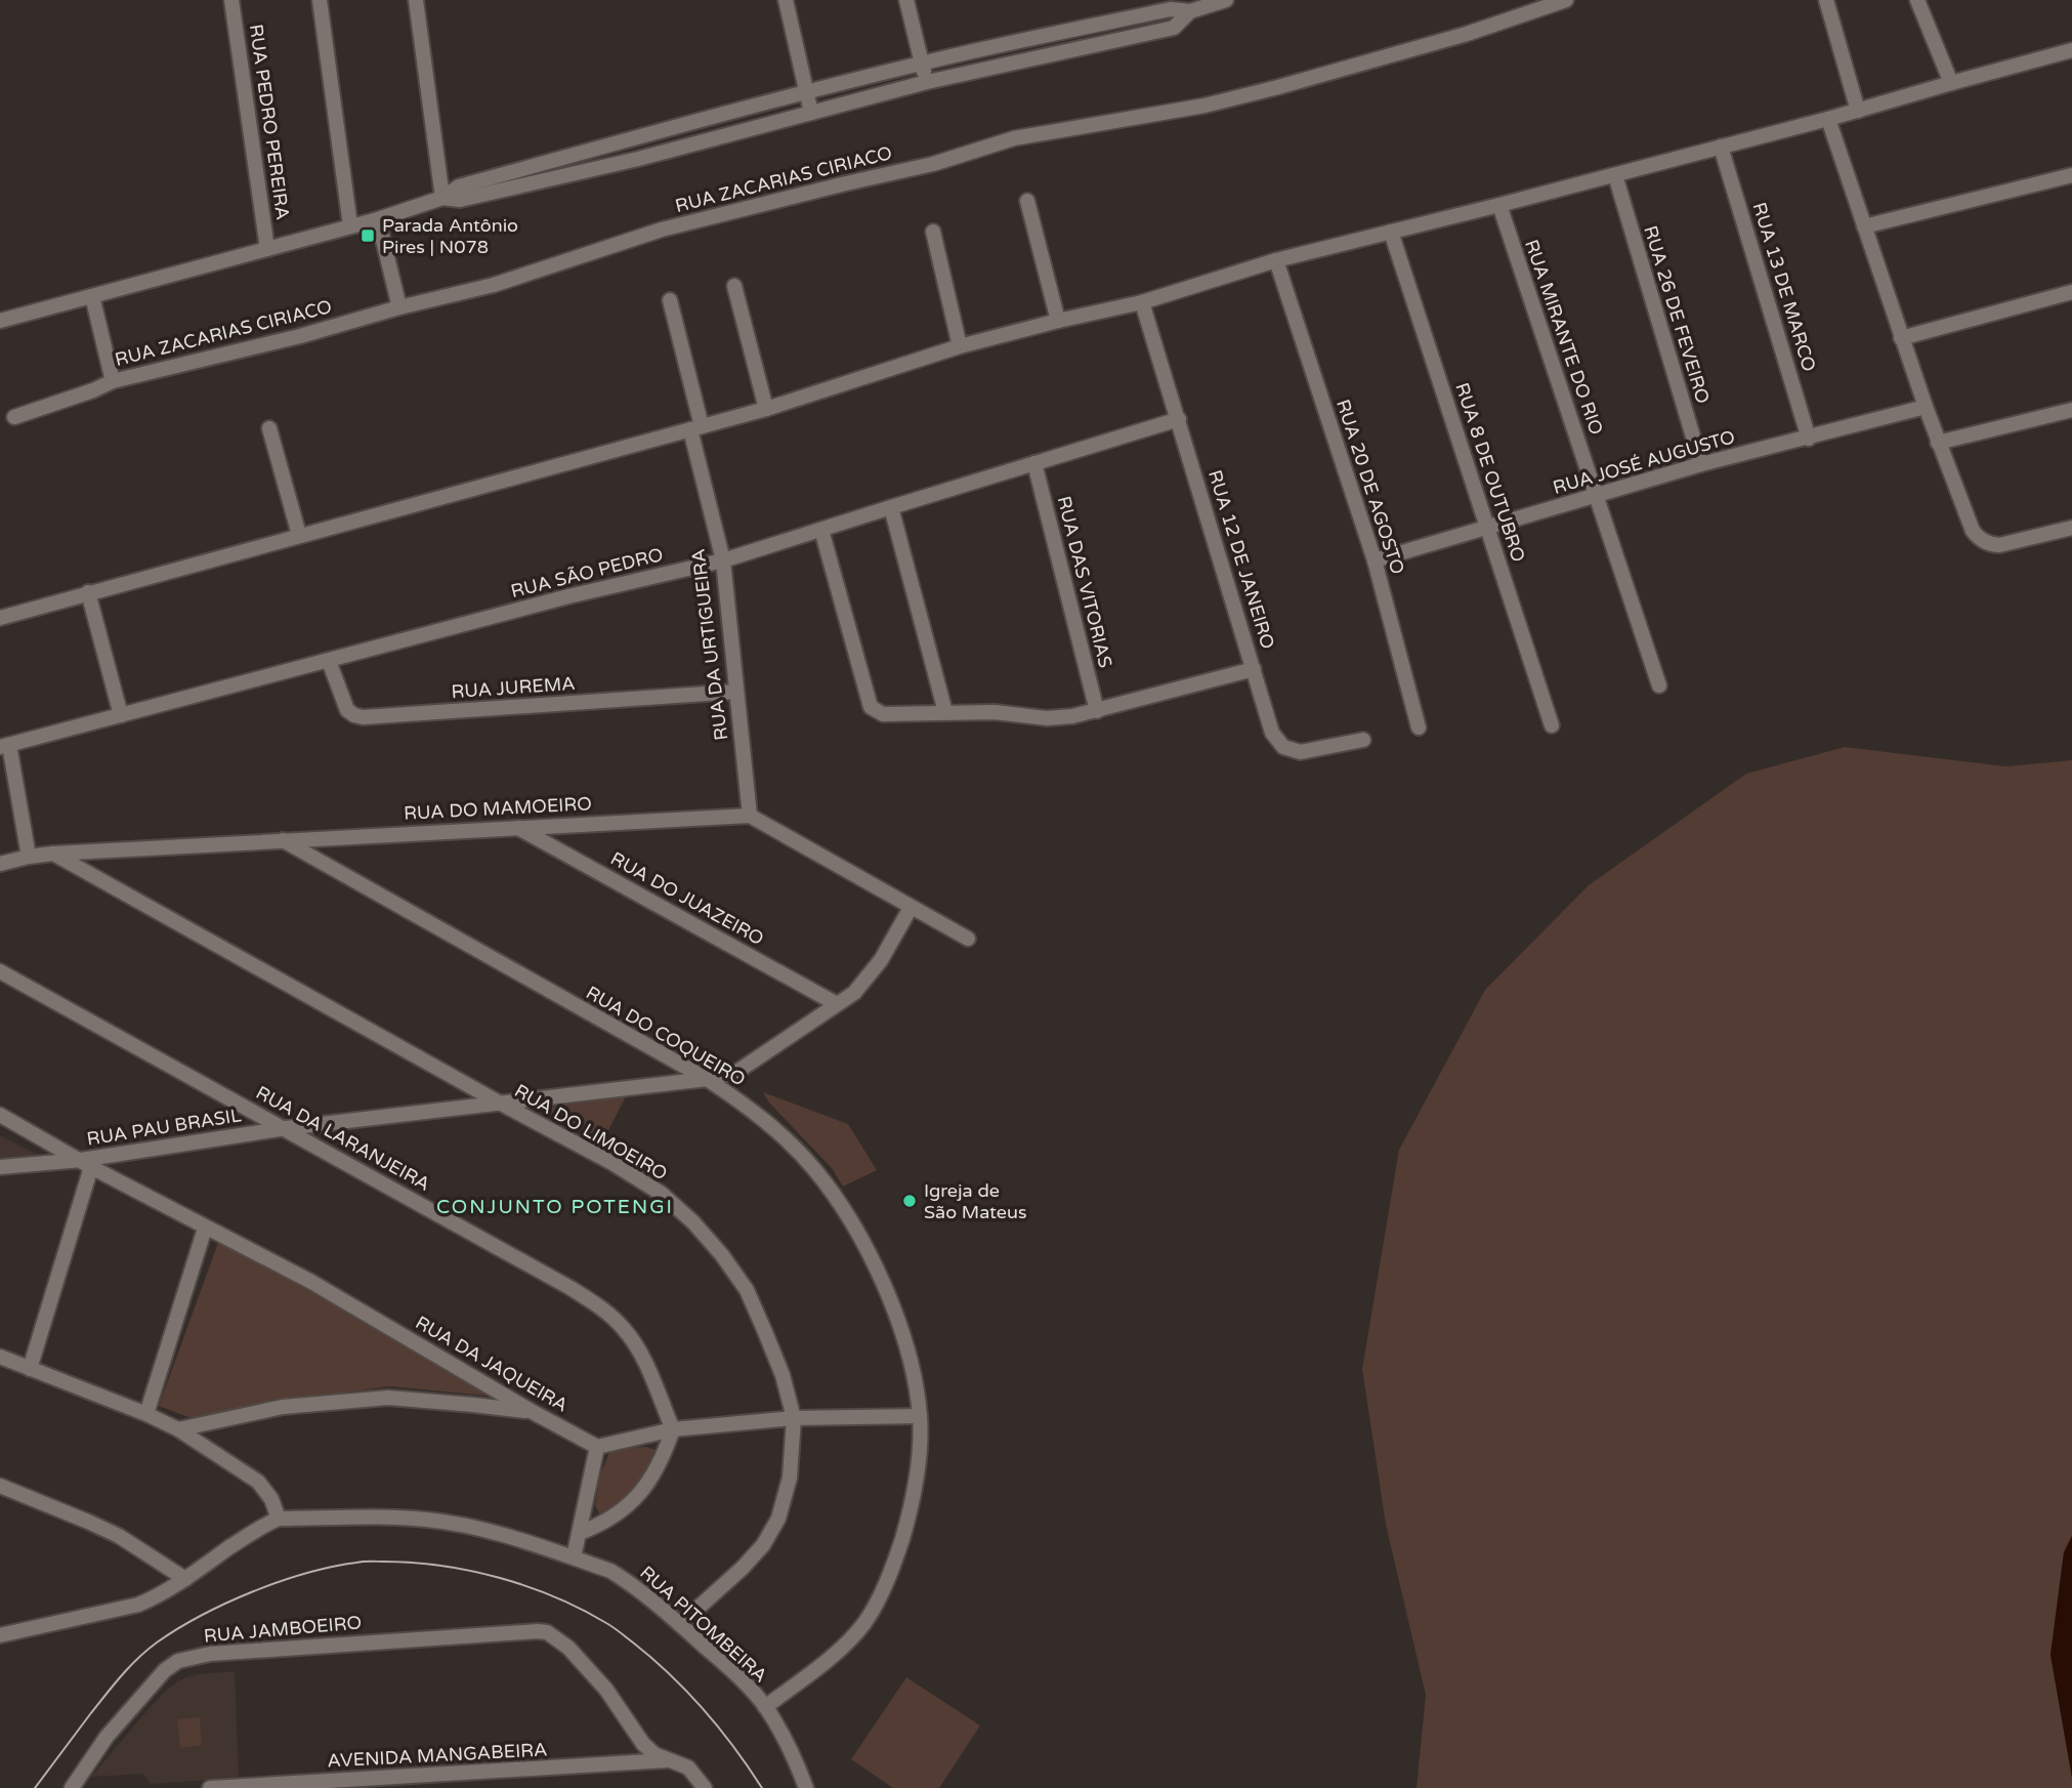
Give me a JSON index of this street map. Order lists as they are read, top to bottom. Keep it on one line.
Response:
{"streets":{"street":["RUA PEDRO PEREIRA","RUA ZACARIAS CIRIACO","RUA 13 DE MARCO","RUA 26 DE FEVEIRO","RUA MIRANTE DO RIO","RUA JOSÉ AUGUSTO","RUA 8 DE OUTUBRO","RUA 20 DE AGOSTO","RUA 12 DE JANEIRO","RUA SÃO PEDRO","RUA DAS VITORIAS","RUA DA URTIGUEIRA","RUA JUREMA","RUA DO MAMOEIRO","RUA DO JUAZEIRO","RUA DO COQUEIRO","RUA PAU BRASIL","RUA DO LIMOEIRO","RUA DA LARANJEIRA","RUA DA JAQUEIRA","RUA PITOMBEIRA","RUA JAMBOEIRO","AVENIDA MANGABEIRA"]},"crossings":[["RUA 13 DE MARCO","RUA JOSÉ AUGUSTO"],["RUA 26 DE FEVEIRO","RUA JOSÉ AUGUSTO"],["RUA MIRANTE DO RIO","RUA JOSÉ AUGUSTO"],["RUA JOSÉ AUGUSTO","RUA 8 DE OUTUBRO"],["RUA JOSÉ AUGUSTO","RUA 20 DE AGOSTO"],["RUA 12 DE JANEIRO","RUA SÃO PEDRO"],["RUA SÃO PEDRO","RUA DAS VITORIAS"],["RUA SÃO PEDRO","RUA DA URTIGUEIRA"],["RUA SÃO PEDRO","RUA JUREMA"],["RUA DA URTIGUEIRA","RUA JUREMA"],["RUA DA URTIGUEIRA","RUA DO MAMOEIRO"],["RUA DO MAMOEIRO","RUA DO JUAZEIRO"],["RUA DO MAMOEIRO","RUA DO COQUEIRO"],["RUA DO MAMOEIRO","RUA DO LIMOEIRO"],["RUA DO JUAZEIRO","RUA PAU BRASIL"],["RUA DO COQUEIRO","RUA PAU BRASIL"],["RUA DO COQUEIRO","RUA PITOMBEIRA"],["RUA PAU BRASIL","RUA DO LIMOEIRO"],["RUA PAU BRASIL","RUA DA LARANJEIRA"],["RUA PAU BRASIL","RUA DA JAQUEIRA"],["RUA DO LIMOEIRO","RUA PITOMBEIRA"],["RUA JAMBOEIRO","AVENIDA MANGABEIRA"]],"districts":["CONJUNTO POTENGI"],"places":{"transit":["Parada Antônio Pires | N078"],"other":["Igreja de São Mateus"]}}
